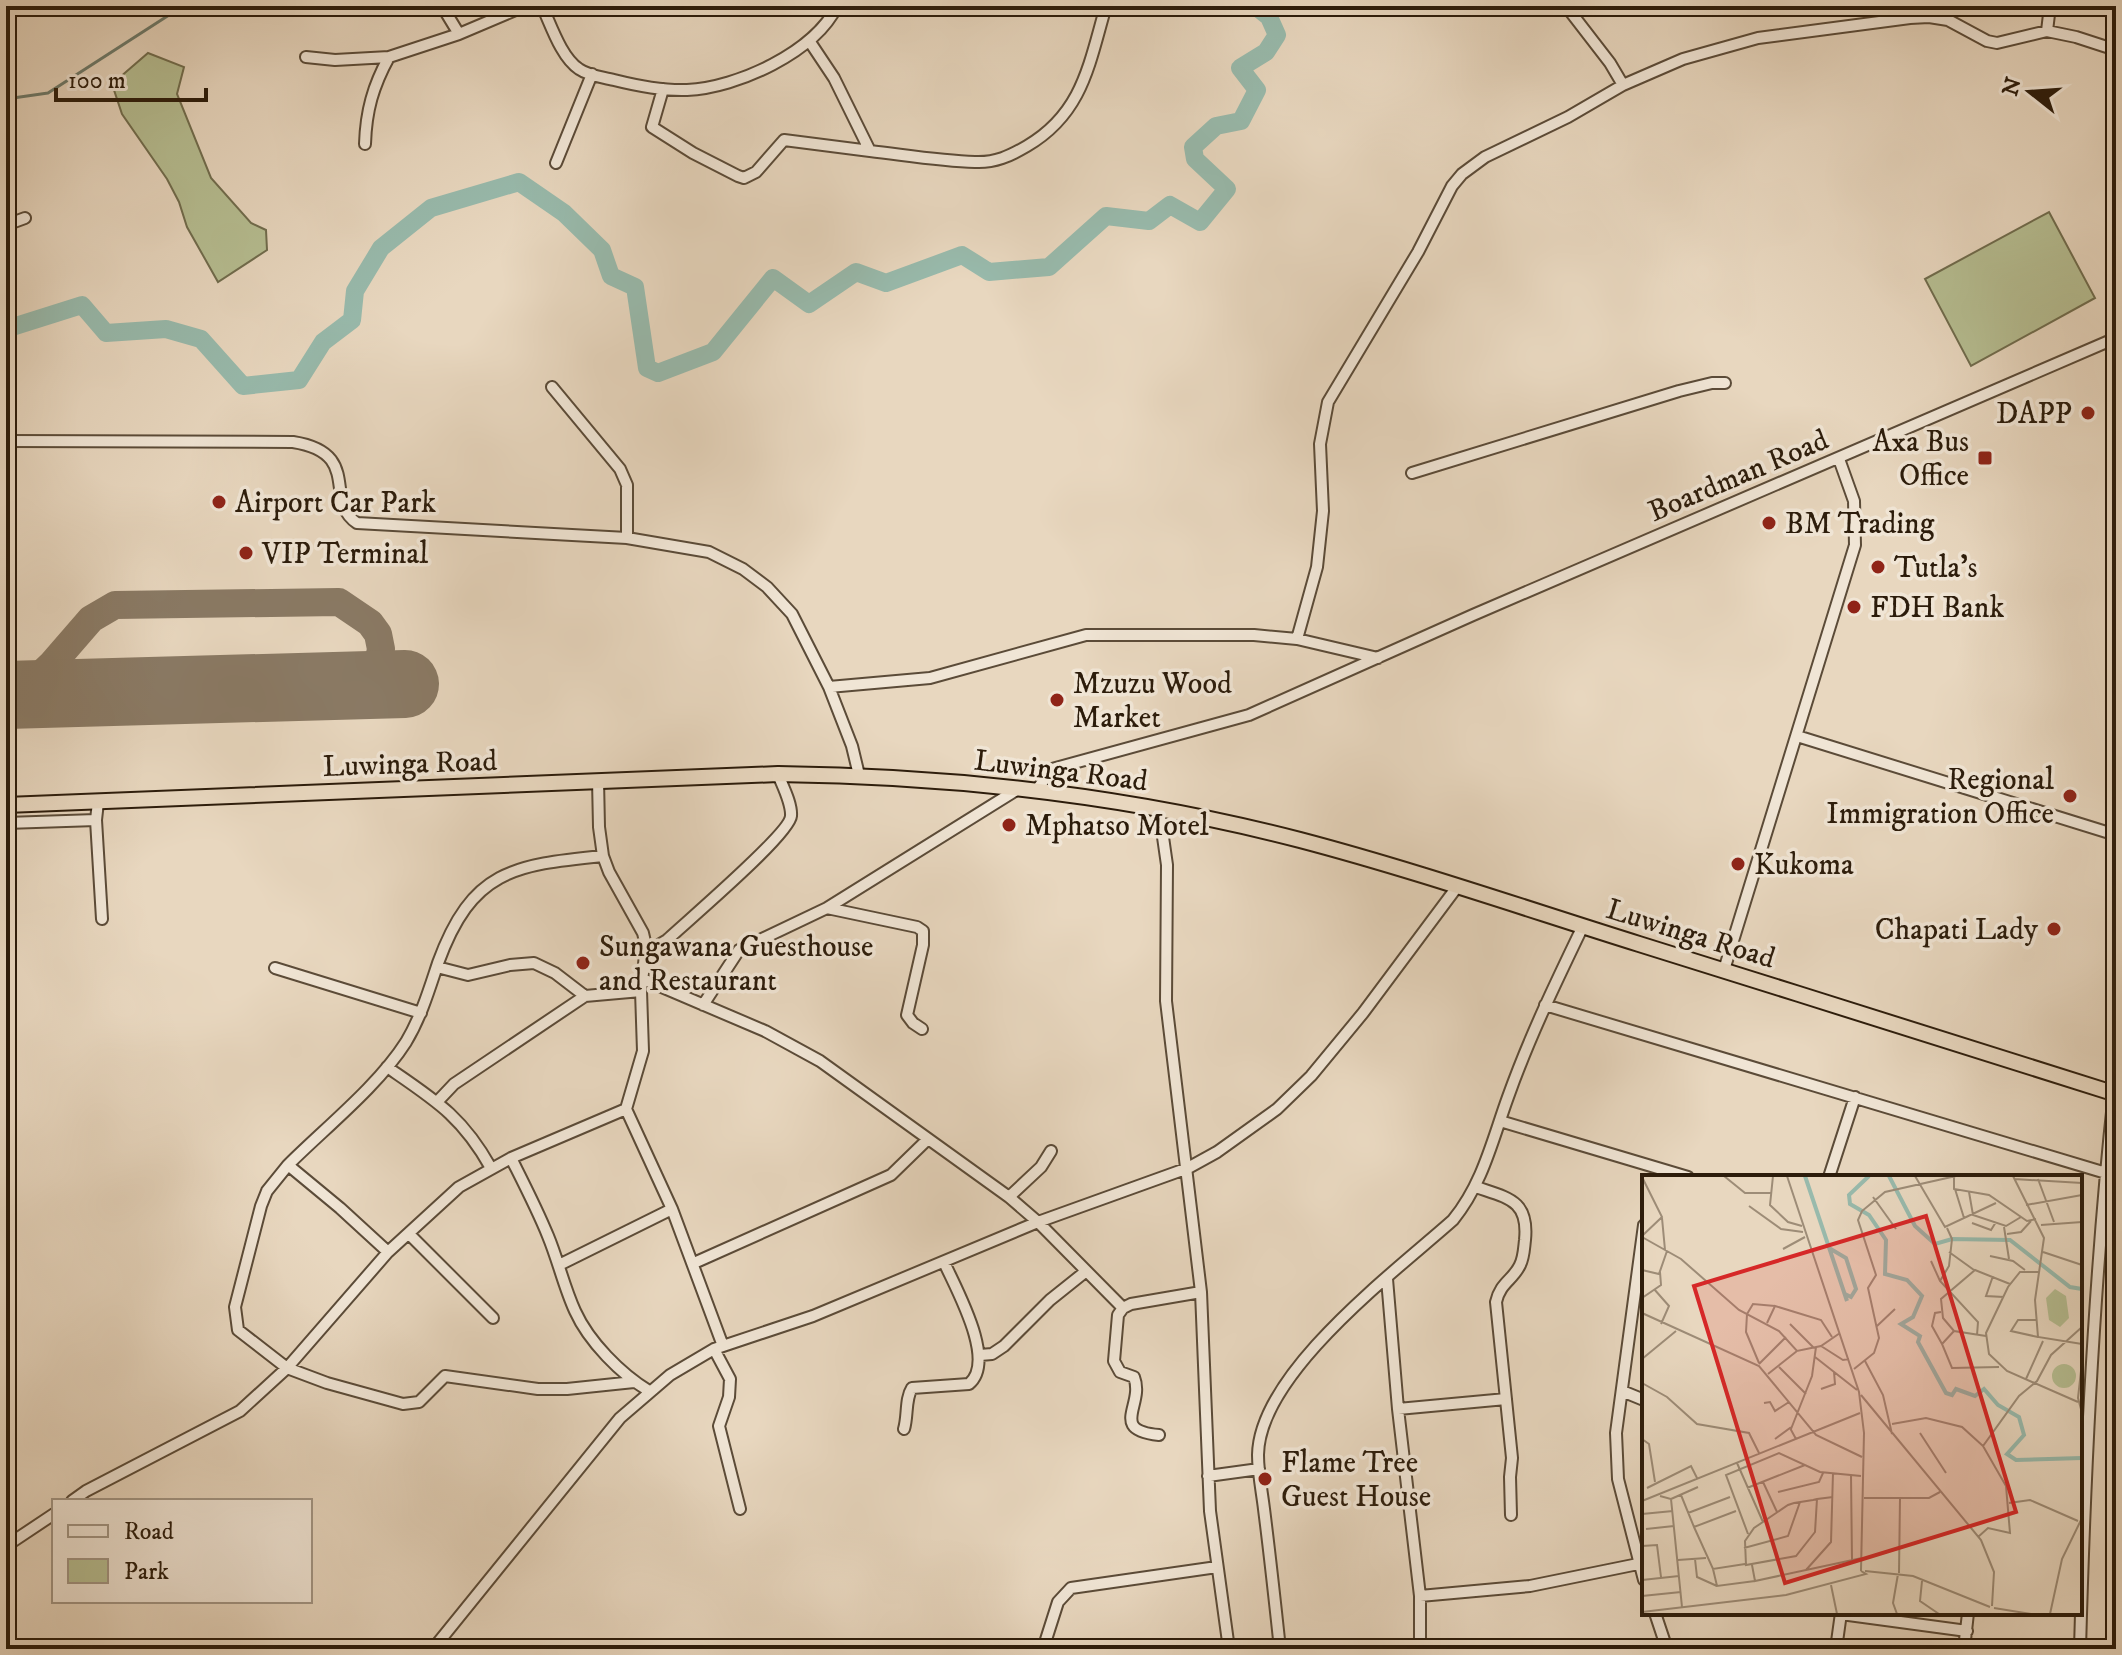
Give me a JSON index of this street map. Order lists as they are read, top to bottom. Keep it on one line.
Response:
{"streets":{"highway":["Luwinga Road"],"street":["Boardman Road"]},"crossings":[["Boardman Road","Luwinga Road"]],"places":{"other":["DAPP","Airport Car Park","BM Trading","VIP Terminal","Tutla's","FDH Bank","Mzuzu Wood Market","Regional Immigration Office","Mphatso Motel","Kukoma","Chapati Lady","Sungawana Guesthouse and Restaurant","Flame Tree Guest House"],"transit":["Axa Bus Office"]},"legend":["Road","Park"],"scale_bar":"100 m","north":"left"}
